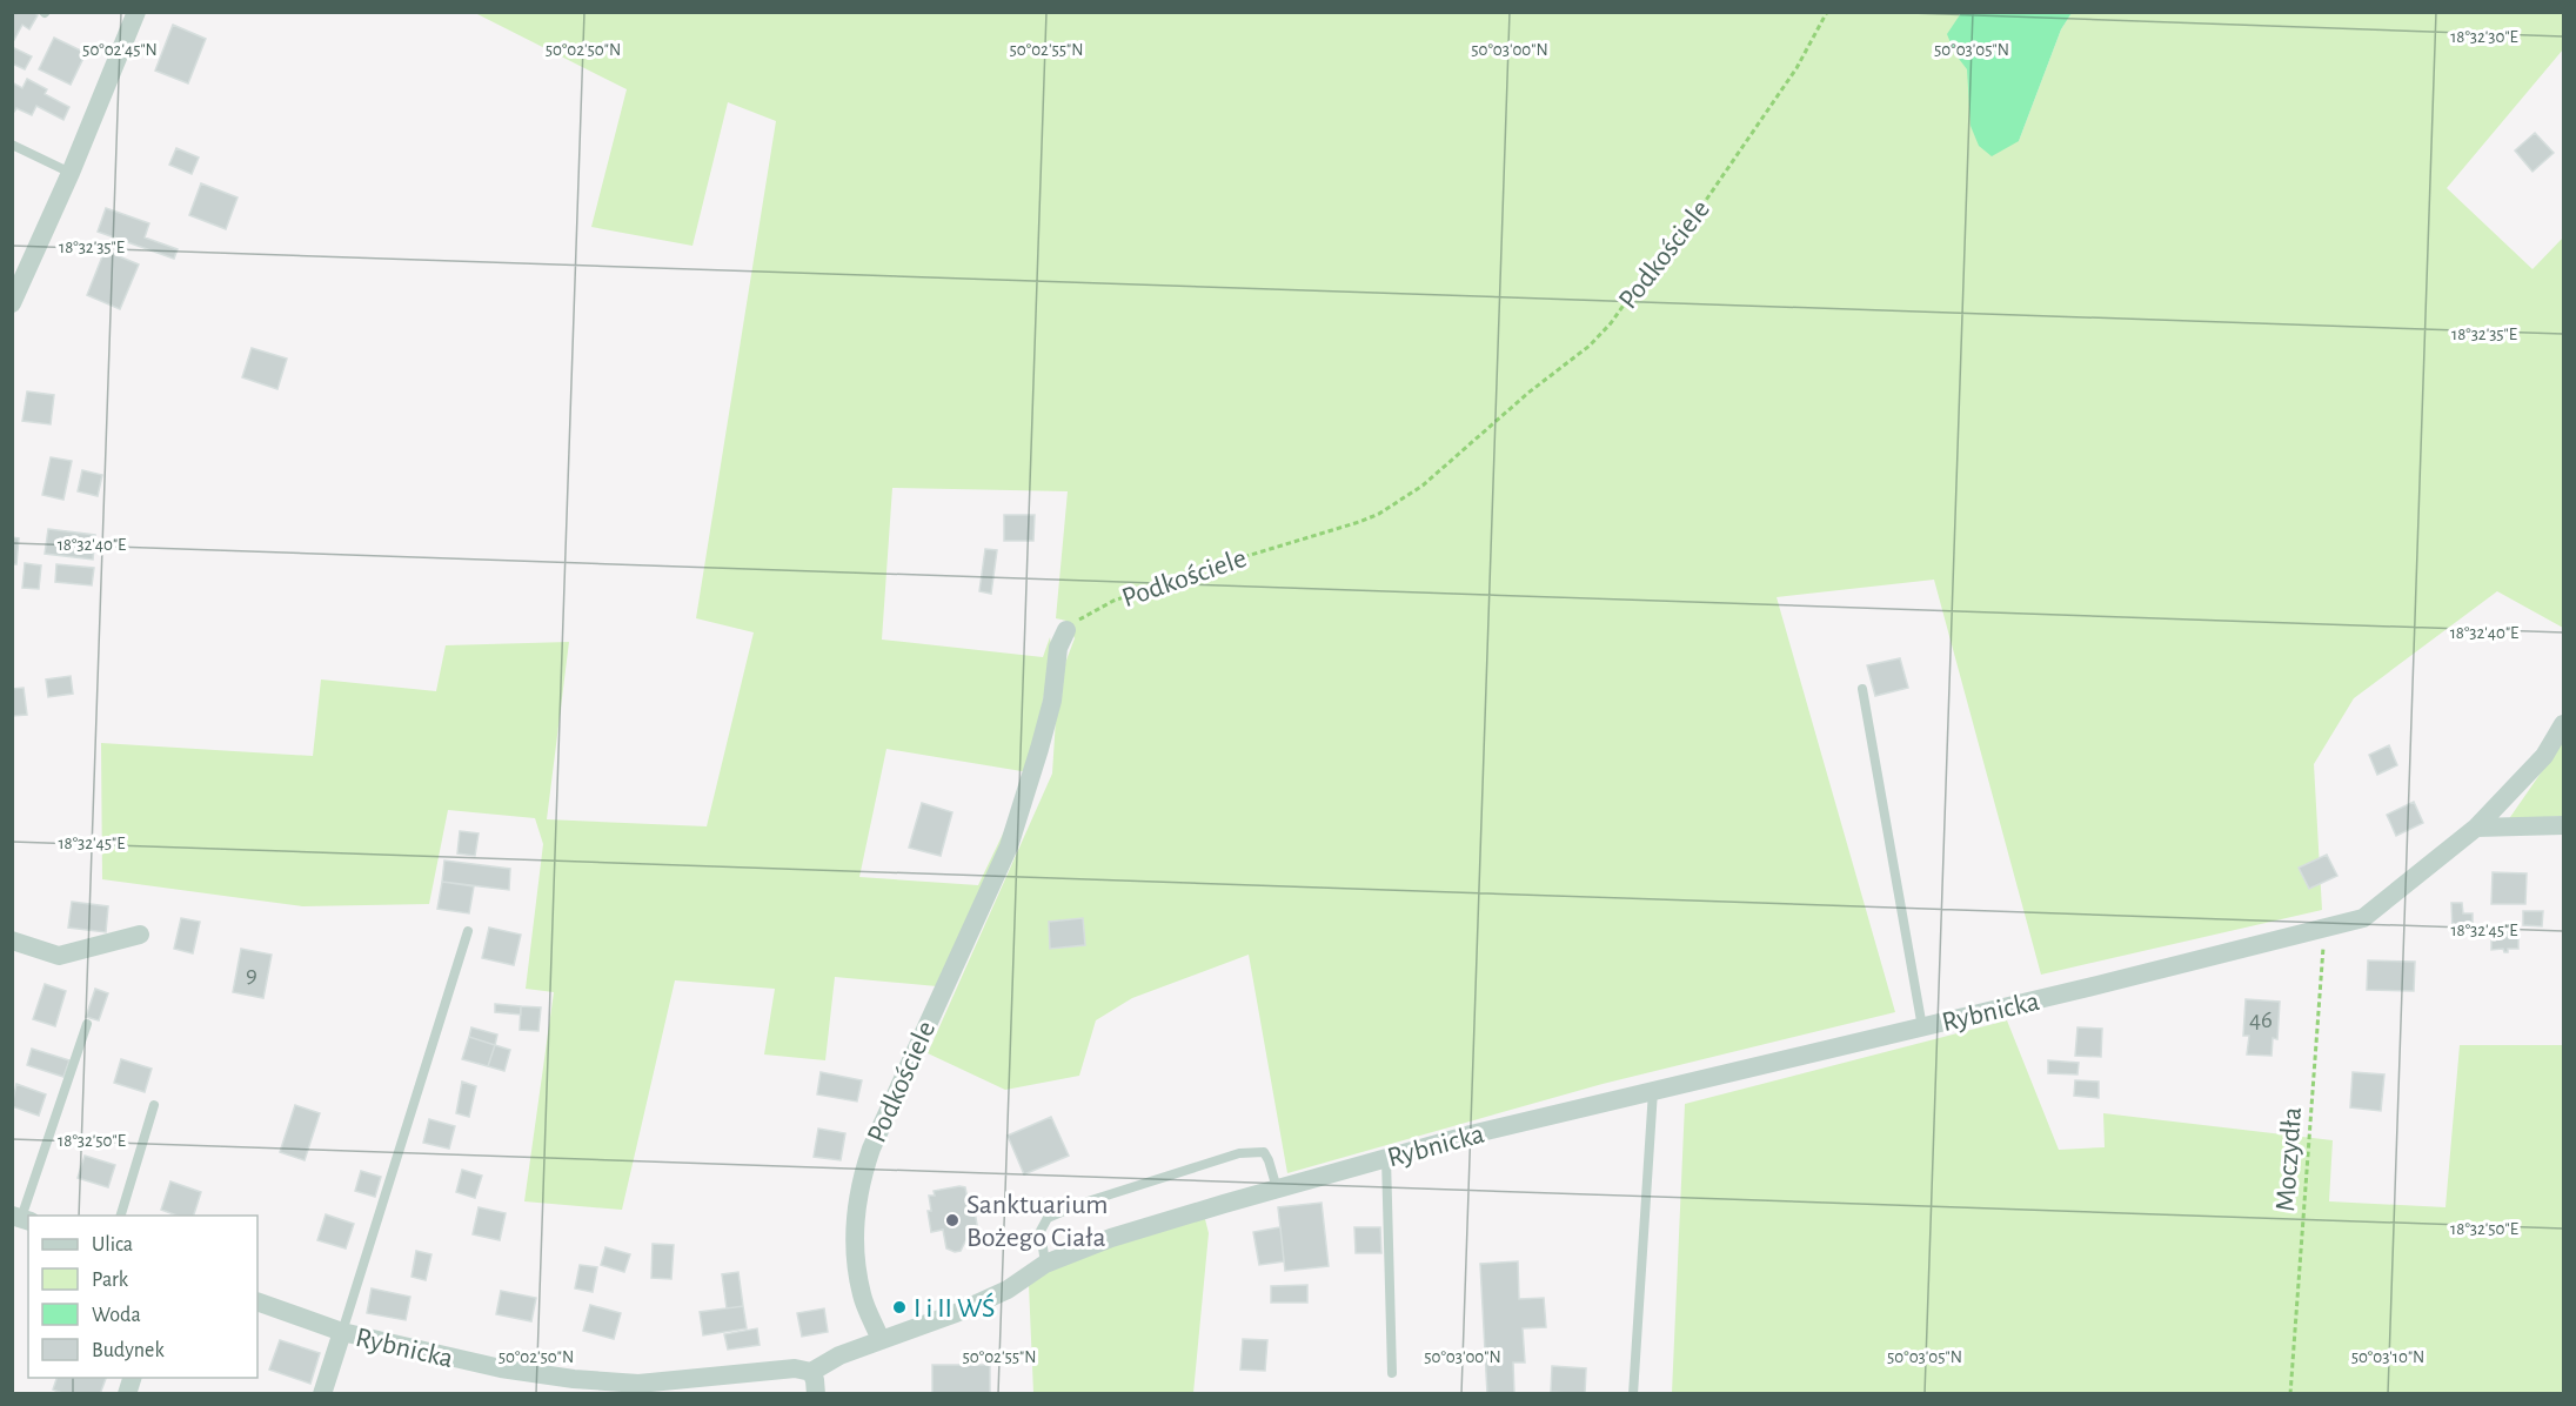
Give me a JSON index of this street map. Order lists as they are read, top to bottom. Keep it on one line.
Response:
{"streets":{"street":["Podkościele","Rybnicka"],"path":["Moczydła"]},"crossings":[["Podkościele","Rybnicka"],["Rybnicka","Moczydła"]],"places":["Sanktuarium Bożego Ciała","I i II WŚ"],"house_numbers":["9","46"],"legend":["Ulica","Park","Woda","Budynek"],"coordinates":["18°32'30\"E","50°02'45\"N","50°02'50\"N","50°02'55\"N","50°03'00\"N","50°03'05\"N","18°32'35\"E","18°32'40\"E","18°32'45\"E","18°32'50\"E","50°03'10\"N"]}
